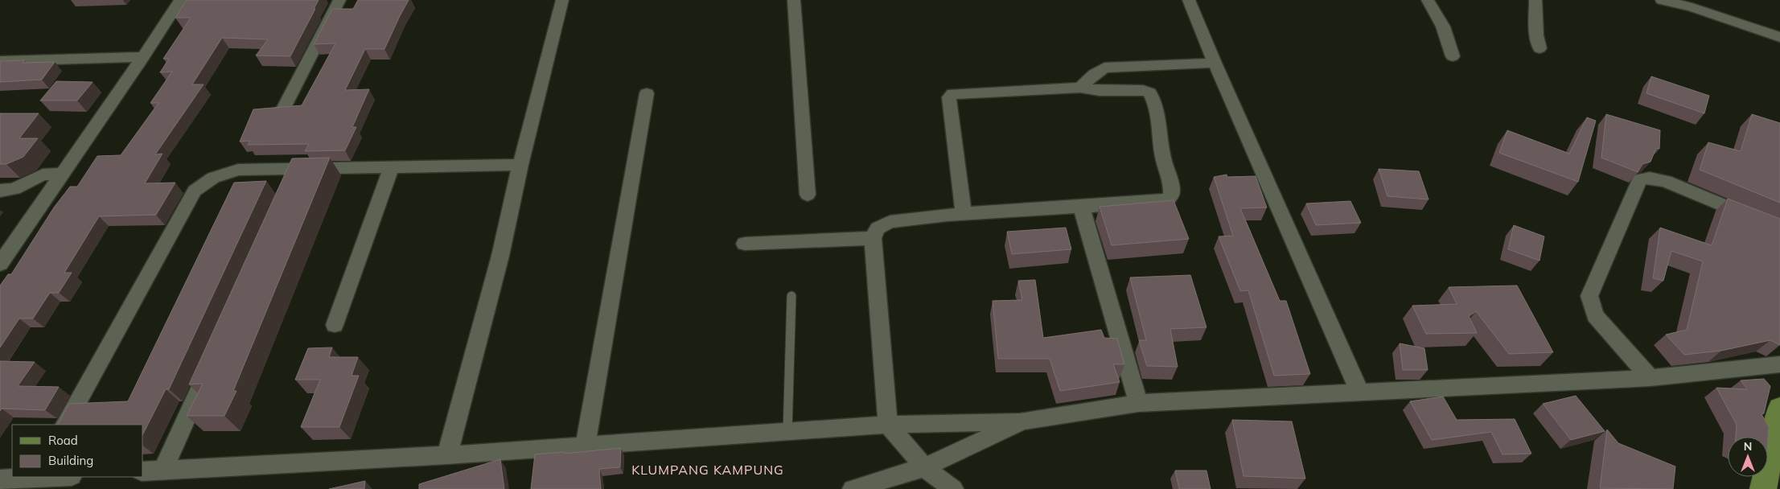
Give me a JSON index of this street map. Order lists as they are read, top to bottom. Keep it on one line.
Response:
{"districts":["KLUMPANG KAMPUNG"],"legend":["Road","Building"],"north":"top"}
